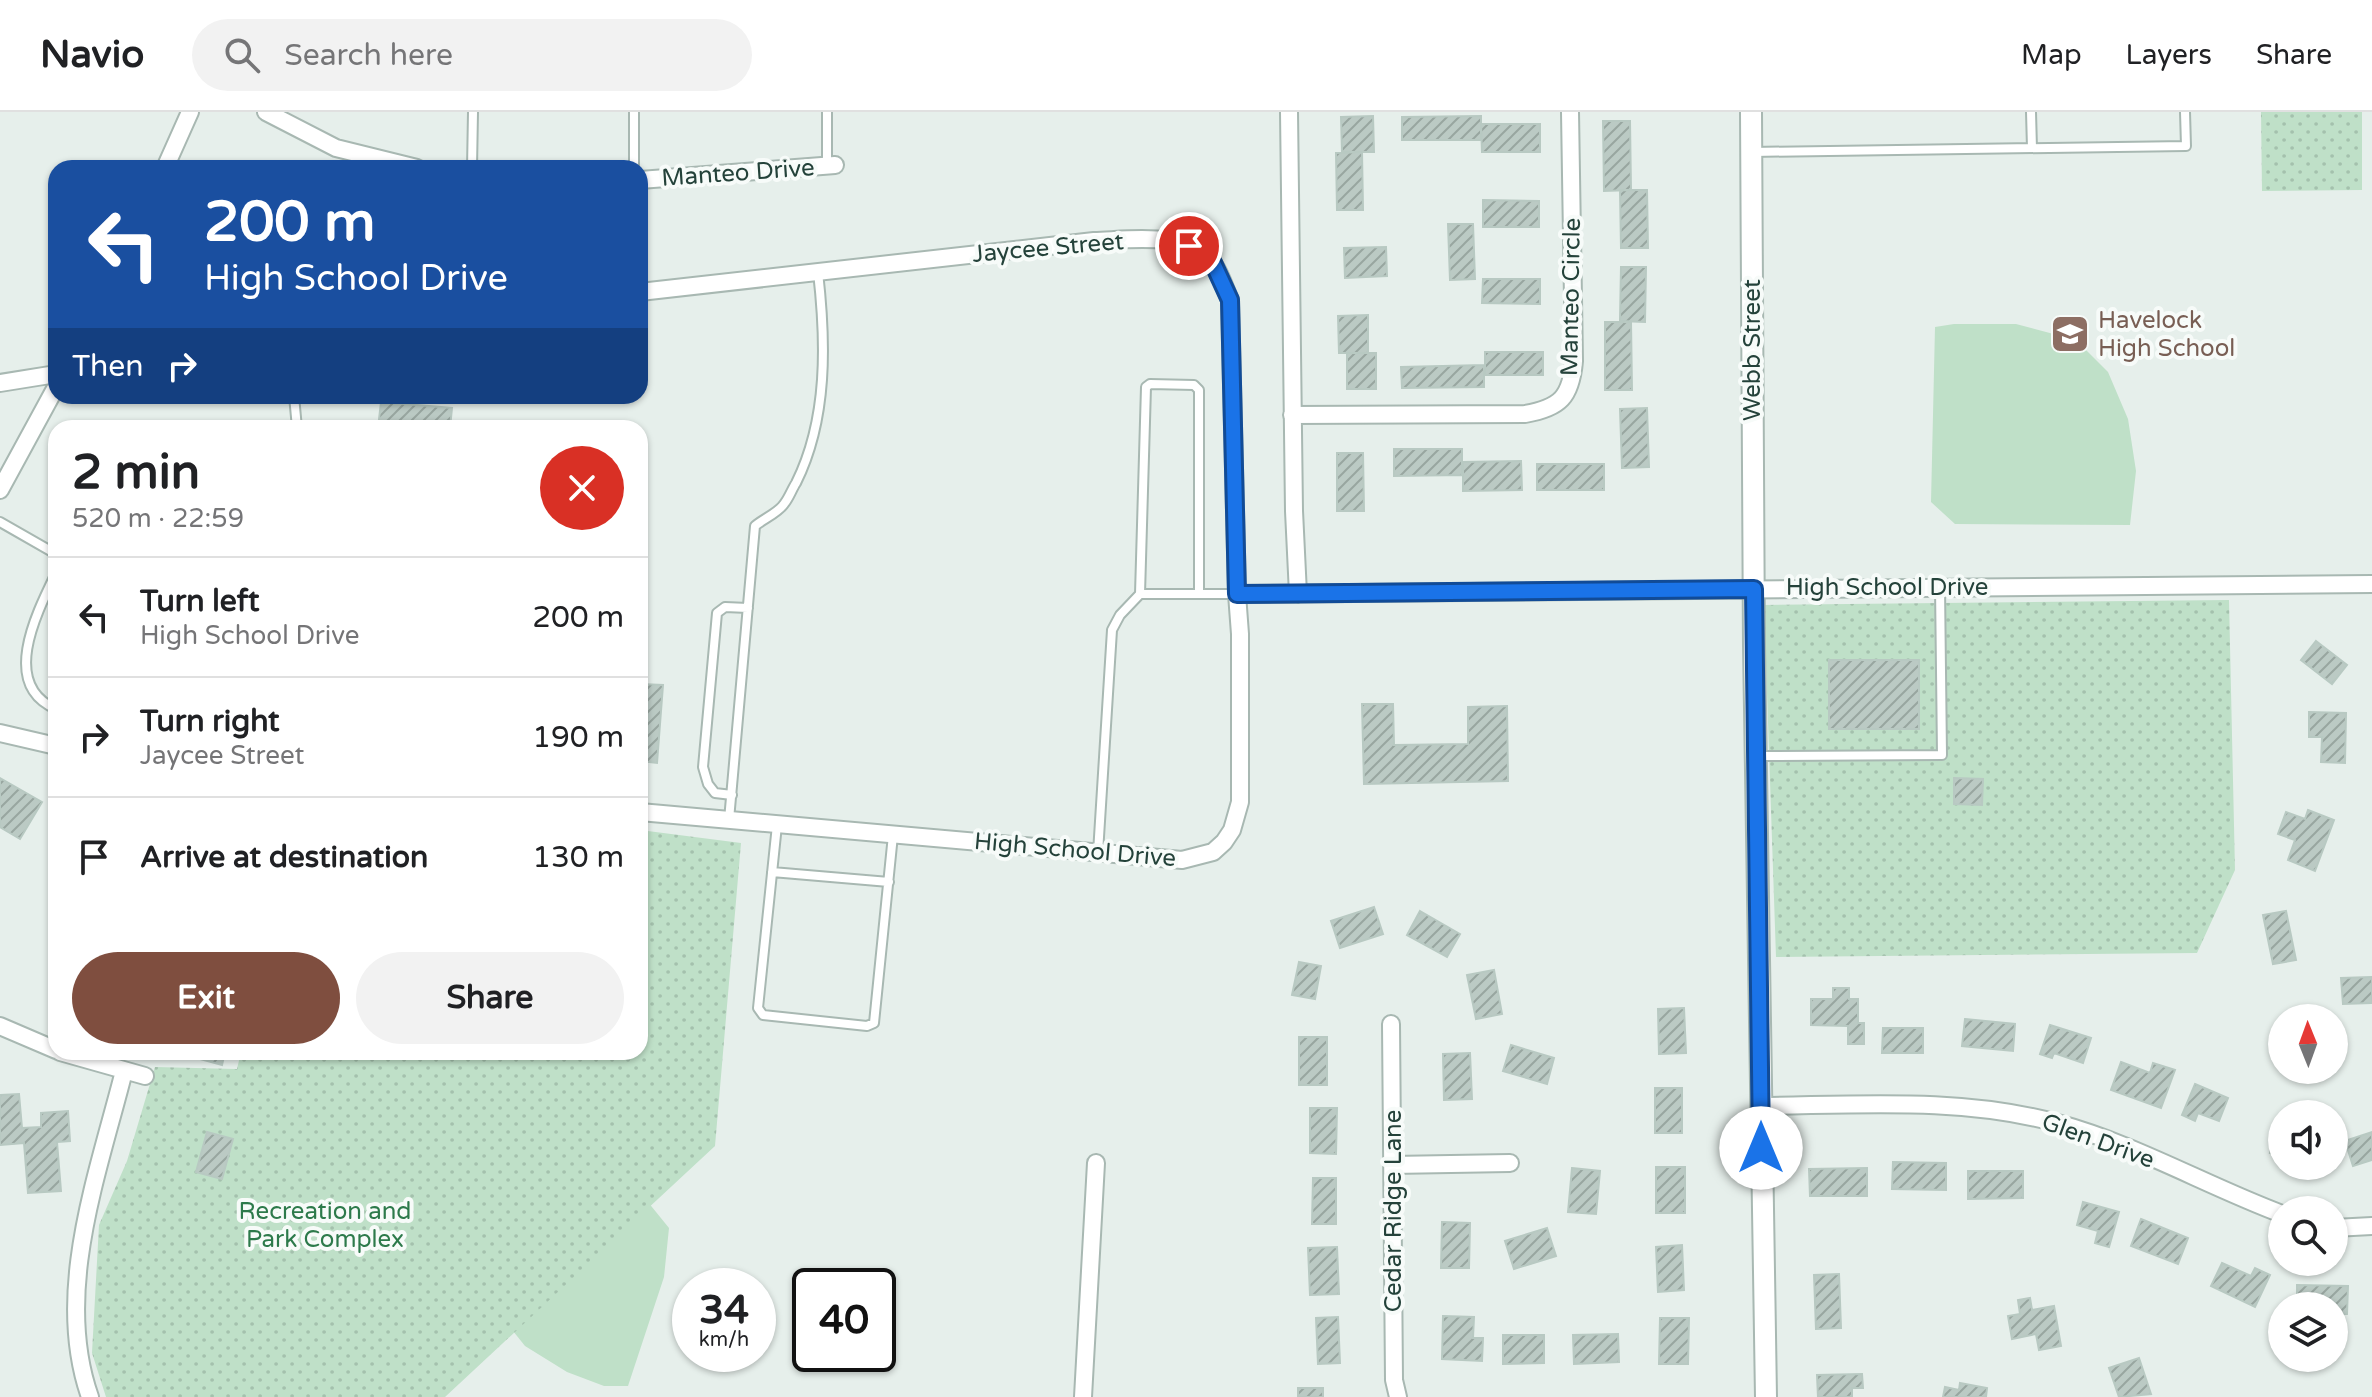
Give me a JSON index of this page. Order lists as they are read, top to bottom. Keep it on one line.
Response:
{"streets":{"street":["Manteo Drive","Jaycee Street","Manteo Circle","Webb Street","High School Drive","Glen Drive","Cedar Ridge Lane"]},"crossings":[["Jaycee Street","High School Drive"],["Webb Street","High School Drive"],["Webb Street","Glen Drive"]],"parks":["Recreation and Park Complex"],"places":{"school or university":["Havelock High School"]},"north":"top","page":{"header":"Navio","search":"Search here","nav":["Map","Layers","Share"],"turn":["200 m","High School Drive"],"then":"Then","heading":["2 min","520 m · 22:59"],"list":[{"name":"Turn left","note":"High School Drive","value":"200 m"},{"name":"Turn right","note":"Jaycee Street","value":"190 m"},{"name":"Arrive at destination","value":"130 m"}],"buttons":["Exit","Share"],"speed":"34 km/h","limit":"40"}}
